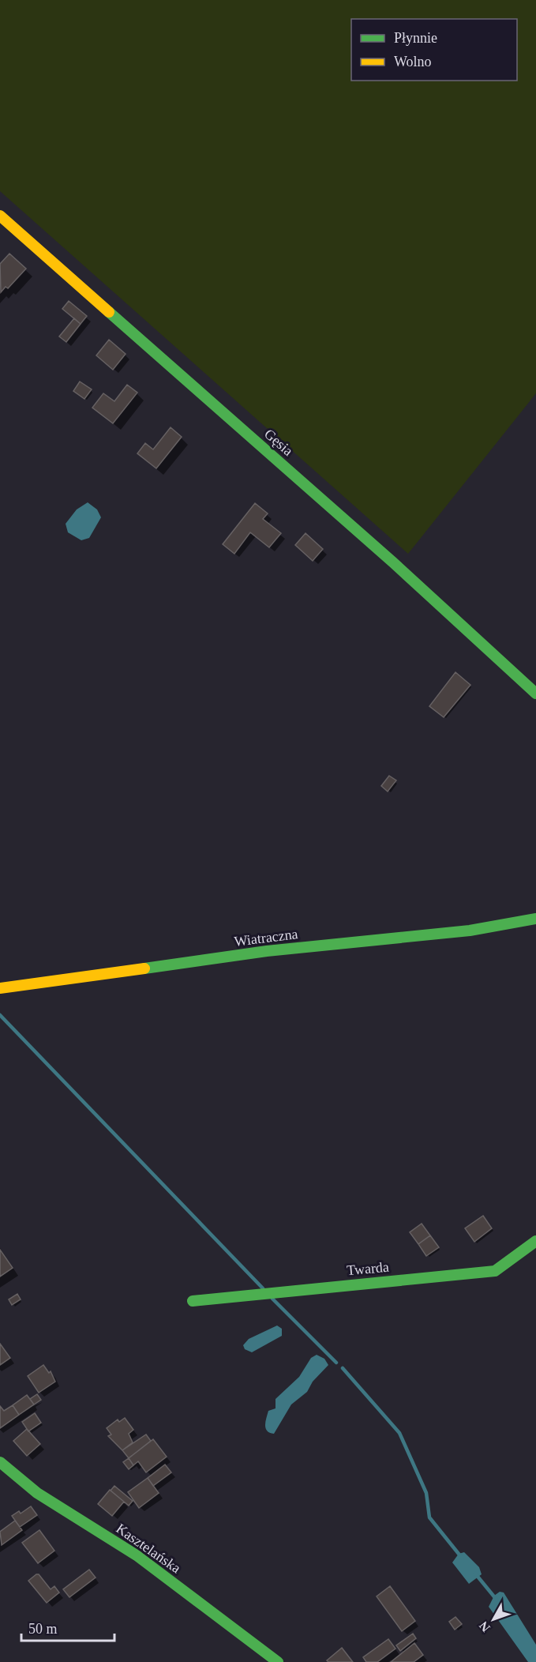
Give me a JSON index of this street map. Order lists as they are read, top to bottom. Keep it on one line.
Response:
{"streets":{"street":["Gęsia","Wiatraczna","Twarda","Kasztelańska"]},"legend":["Płynnie","Wolno"],"scale_bar":"50 m","north":"bottom left"}
